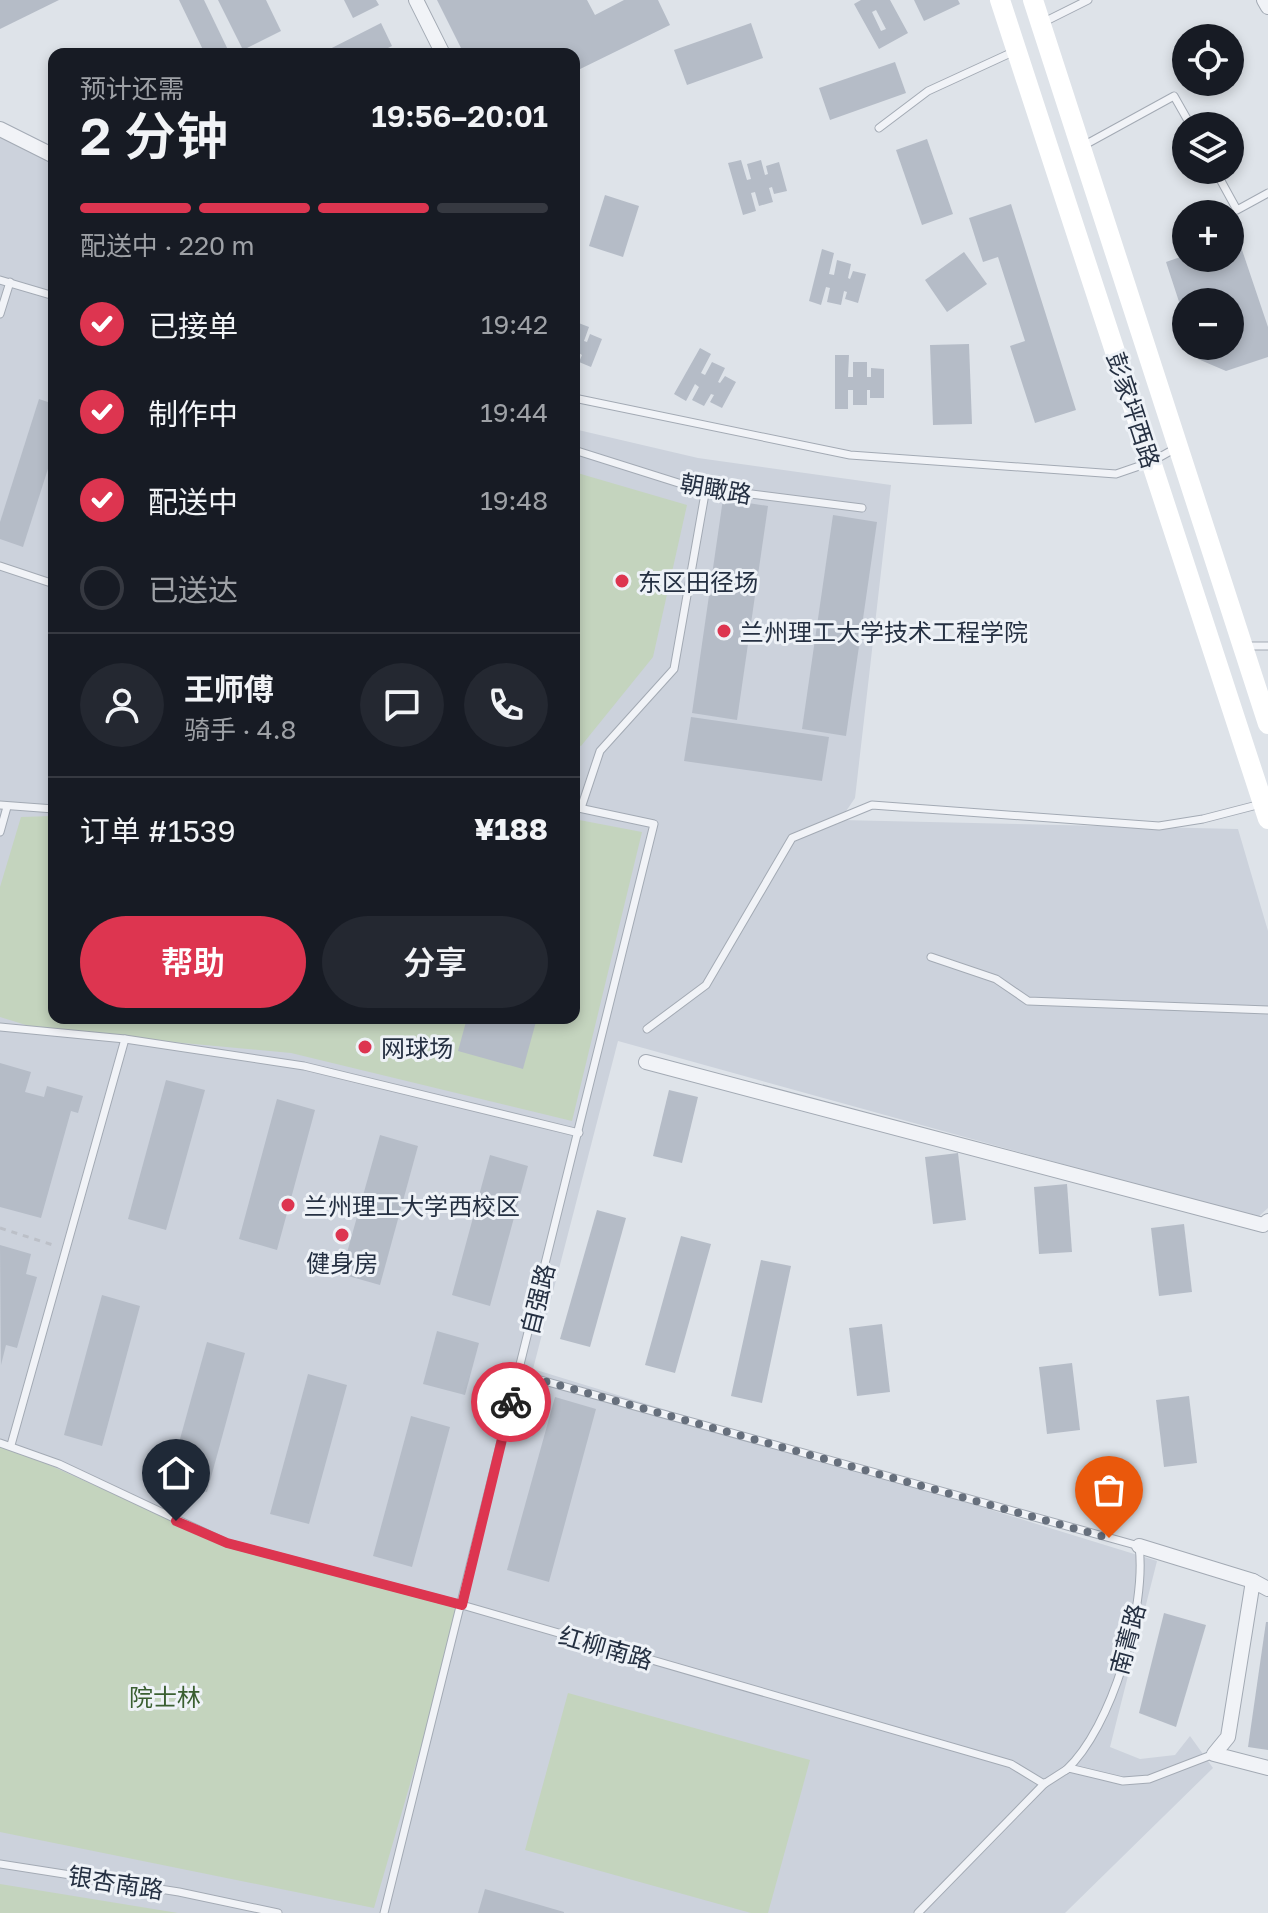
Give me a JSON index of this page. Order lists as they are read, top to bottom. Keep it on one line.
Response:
{"streets":{"main road":["彭家坪西路"],"lane":["朝瞰路","自强路","南菁路","红柳南路","银杏南路"]},"crossings":[["自强路","红柳南路"],["南菁路","红柳南路"]],"parks":["院士林"],"places":["东区田径场","兰州理工大学技术工程学院","网球场","兰州理工大学西校区","健身房"],"page":{"map_buttons":["+","−"],"heading":["2 分钟","预计还需","19:56–20:01"],"panel":["王师傅","骑手 · 4.8","订单 #1539","¥188"],"bar":"配送中 · 220 m","list":[["已接单","19:42"],["制作中","19:44"],["配送中","19:48"],"已送达"],"buttons":["帮助","分享"]}}
